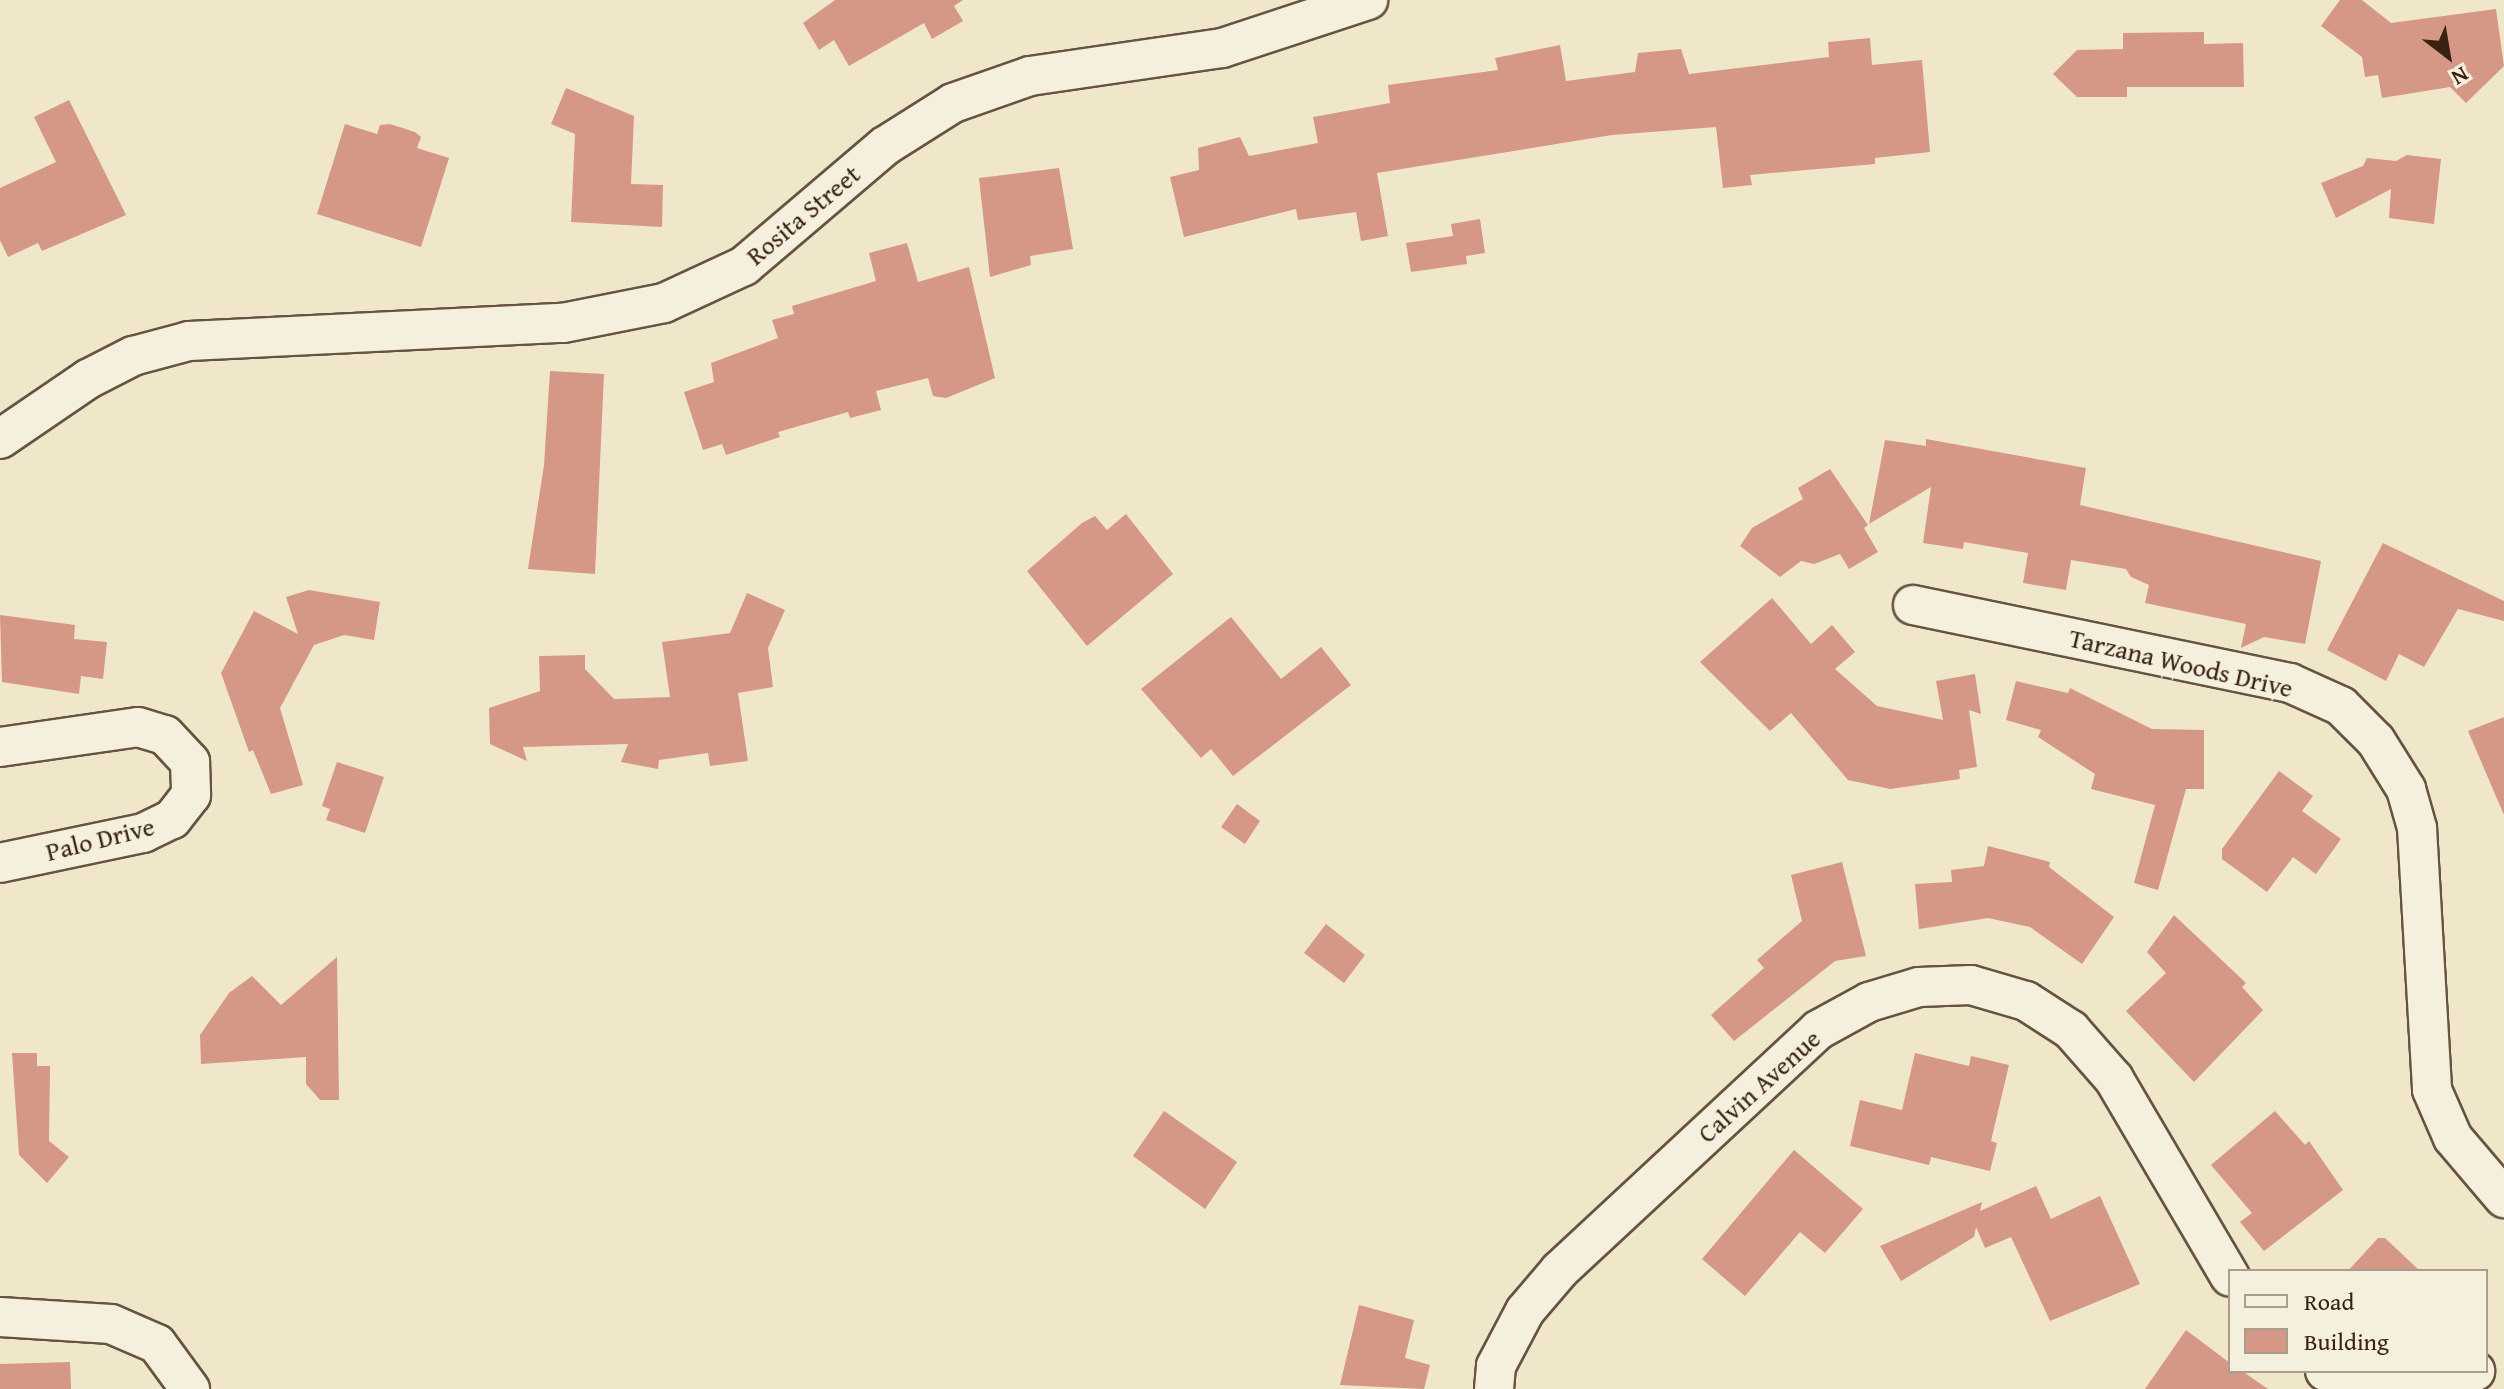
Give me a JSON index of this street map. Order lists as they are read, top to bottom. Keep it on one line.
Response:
{"streets":{"street":["Rosita Street","Tarzana Woods Drive","Palo Drive","Calvin Avenue"]},"legend":["Road","Building"],"north":"bottom right"}
